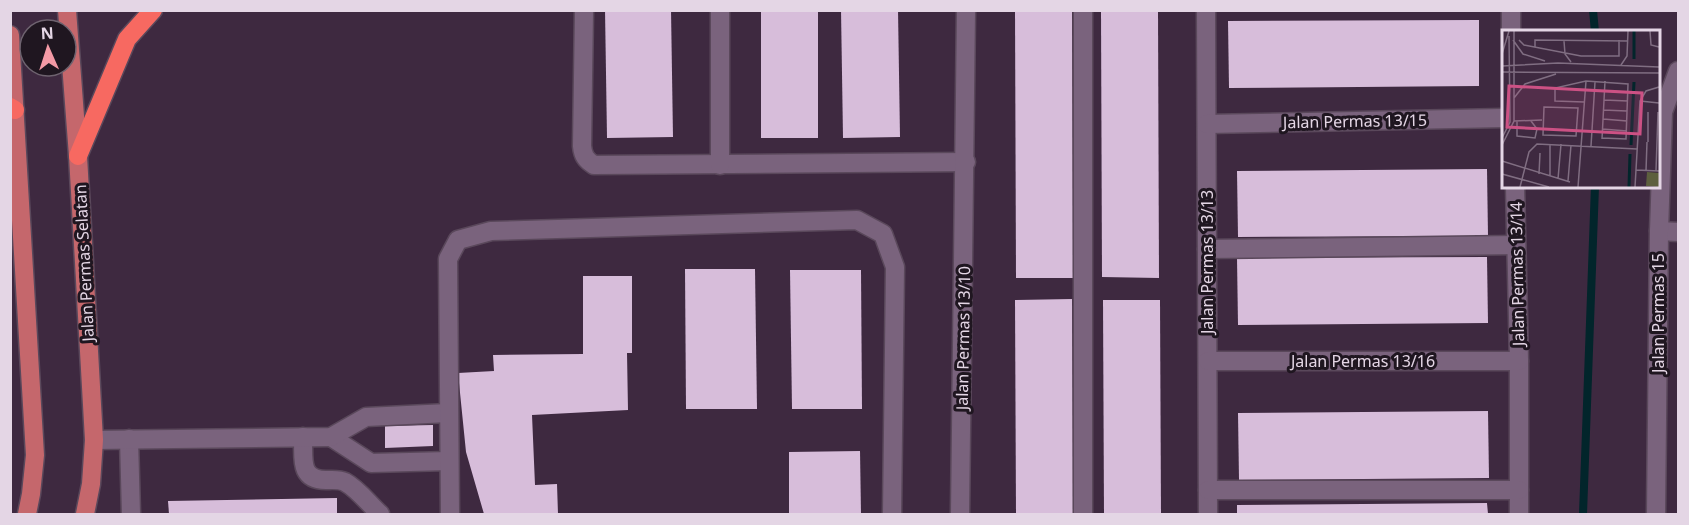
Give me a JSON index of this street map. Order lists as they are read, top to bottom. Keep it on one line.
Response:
{"streets":{"main road":["Jalan Permas Selatan"],"street":["Jalan Permas 13/15","Jalan Permas 13/13","Jalan Permas 13/14","Jalan Permas 15","Jalan Permas 13/10","Jalan Permas 13/16"]},"crossings":[["Jalan Permas 13/15","Jalan Permas 13/13"],["Jalan Permas 13/13","Jalan Permas 13/16"],["Jalan Permas 13/14","Jalan Permas 13/16"]],"north":"top"}
